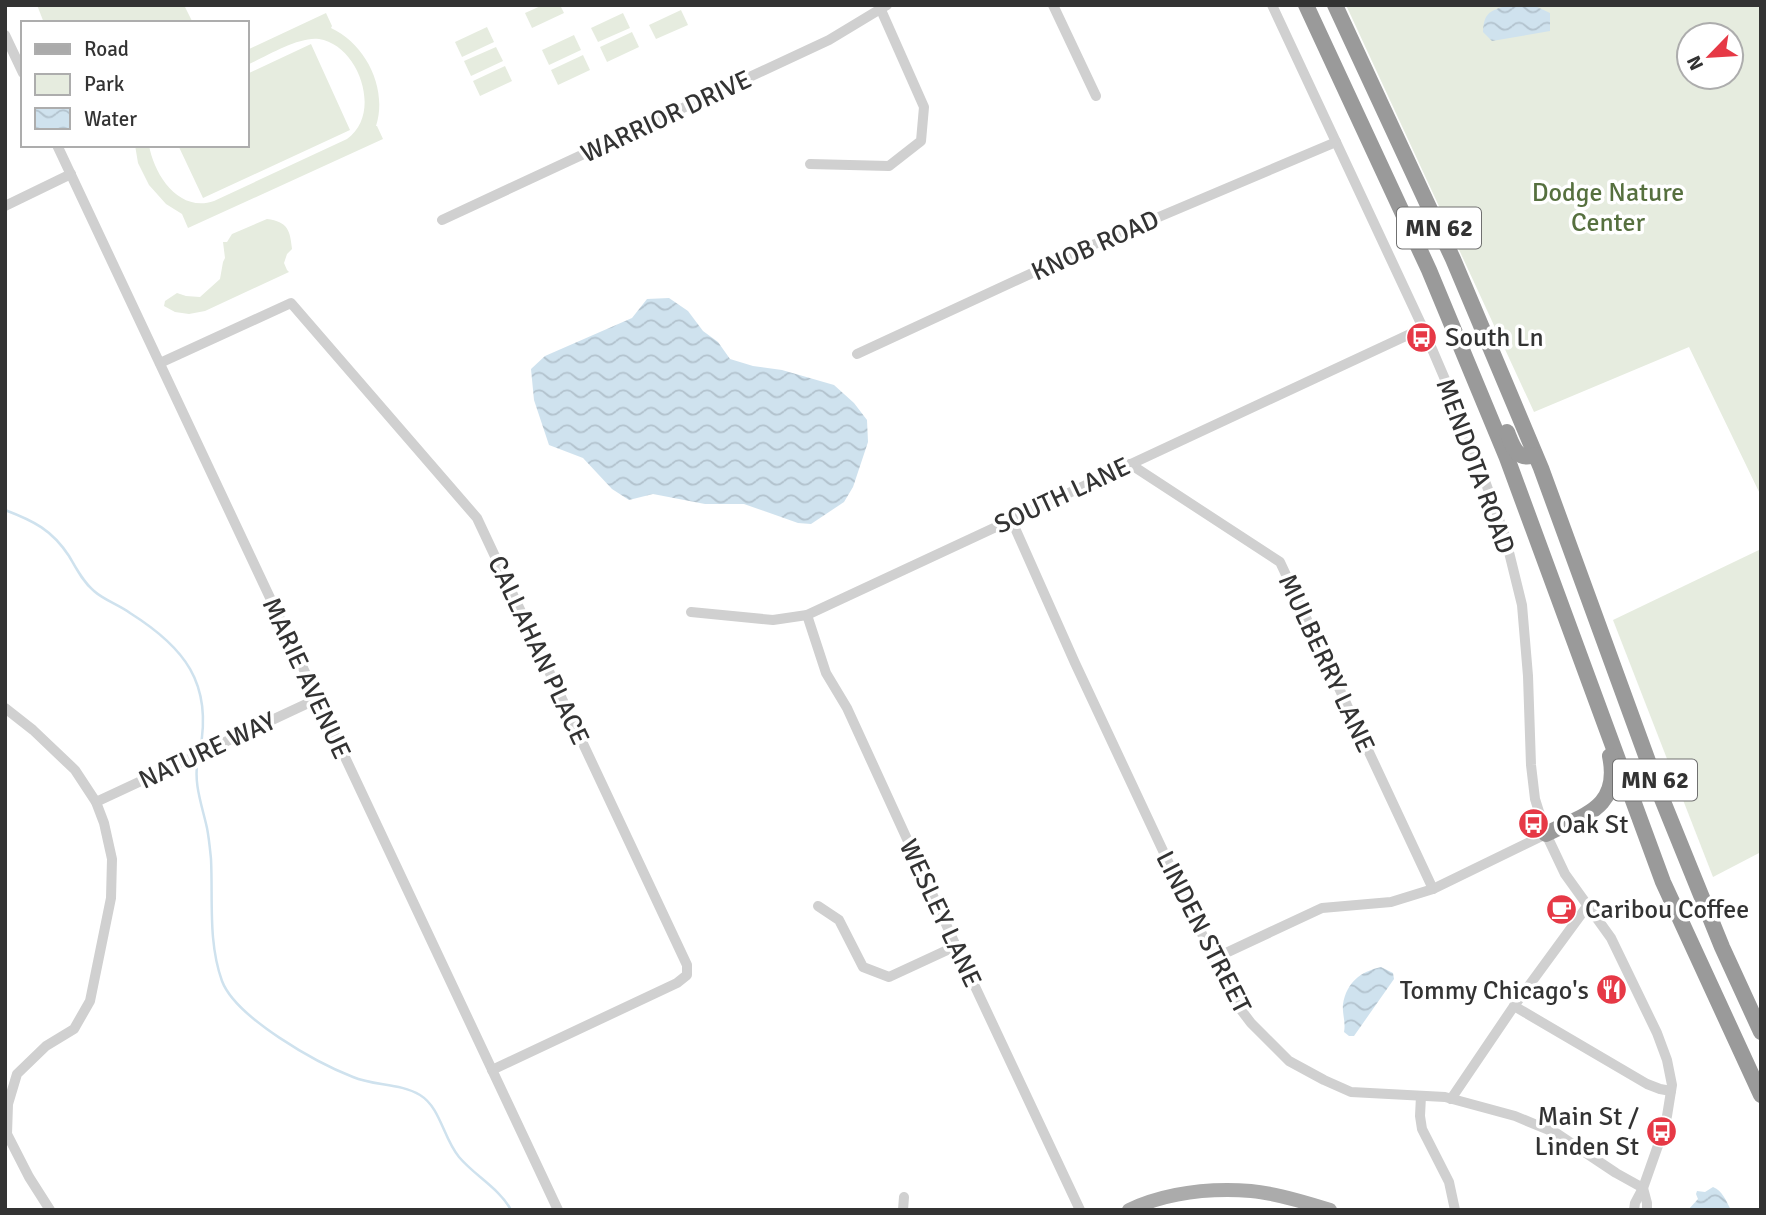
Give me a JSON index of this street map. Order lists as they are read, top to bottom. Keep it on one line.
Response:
{"streets":{"highway":["MN 62"],"street":["WARRIOR DRIVE","KNOB ROAD","MENDOTA ROAD","SOUTH LANE","CALLAHAN PLACE","MULBERRY LANE","MARIE AVENUE","NATURE WAY","WESLEY LANE","LINDEN STREET"]},"crossings":[["KNOB ROAD","MENDOTA ROAD"],["MENDOTA ROAD","SOUTH LANE"],["SOUTH LANE","MULBERRY LANE"],["SOUTH LANE","WESLEY LANE"],["SOUTH LANE","LINDEN STREET"],["CALLAHAN PLACE","MARIE AVENUE"],["MARIE AVENUE","NATURE WAY"]],"parks":["Dodge Nature Center"],"places":{"bus stop":["South Ln","Oak St","Main St / Linden St"],"cafe":["Caribou Coffee"],"restaurant":["Tommy Chicago's"]},"legend":["Road","Park","Water"],"north":"bottom left"}
